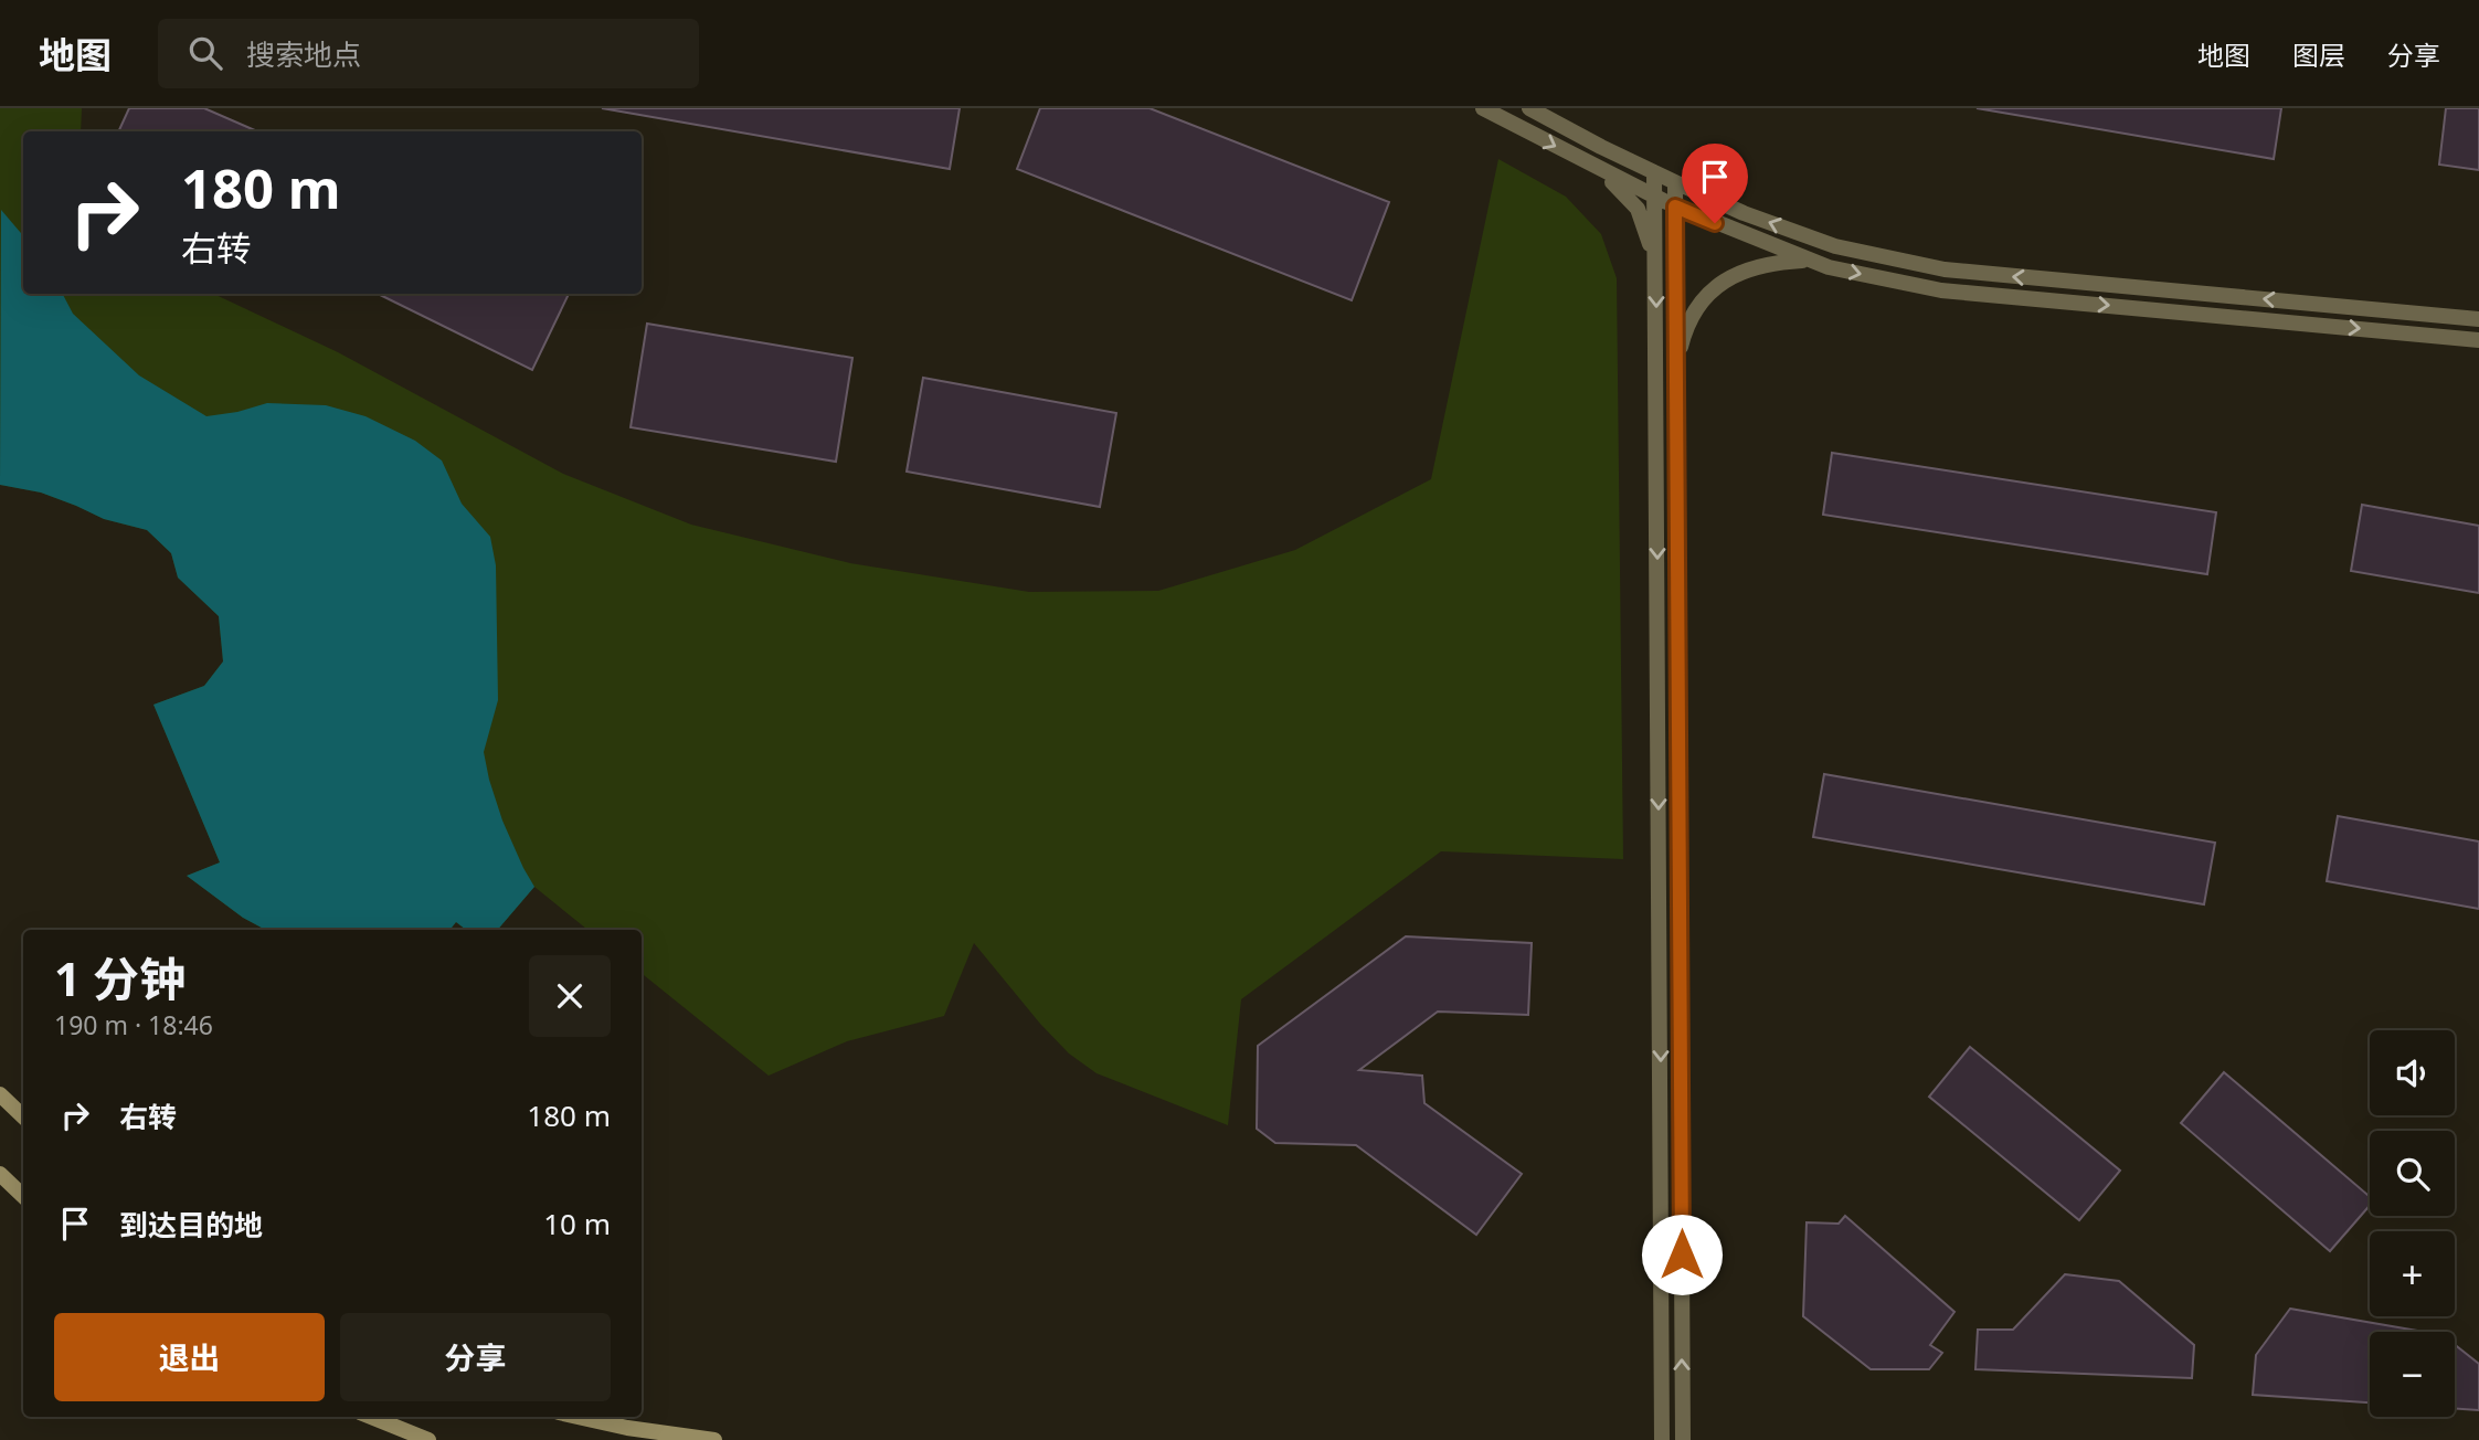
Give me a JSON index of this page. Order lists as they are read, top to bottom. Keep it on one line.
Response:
{"page":{"header":"地图","search":"搜索地点","nav":["地图","图层","分享"],"turn":["180 m","右转"],"heading":["1 分钟","190 m · 18:46"],"map_buttons":["+","−"],"list":[{"name":"右转","value":"180 m"},{"name":"到达目的地","value":"10 m"}],"buttons":["退出","分享"]}}
